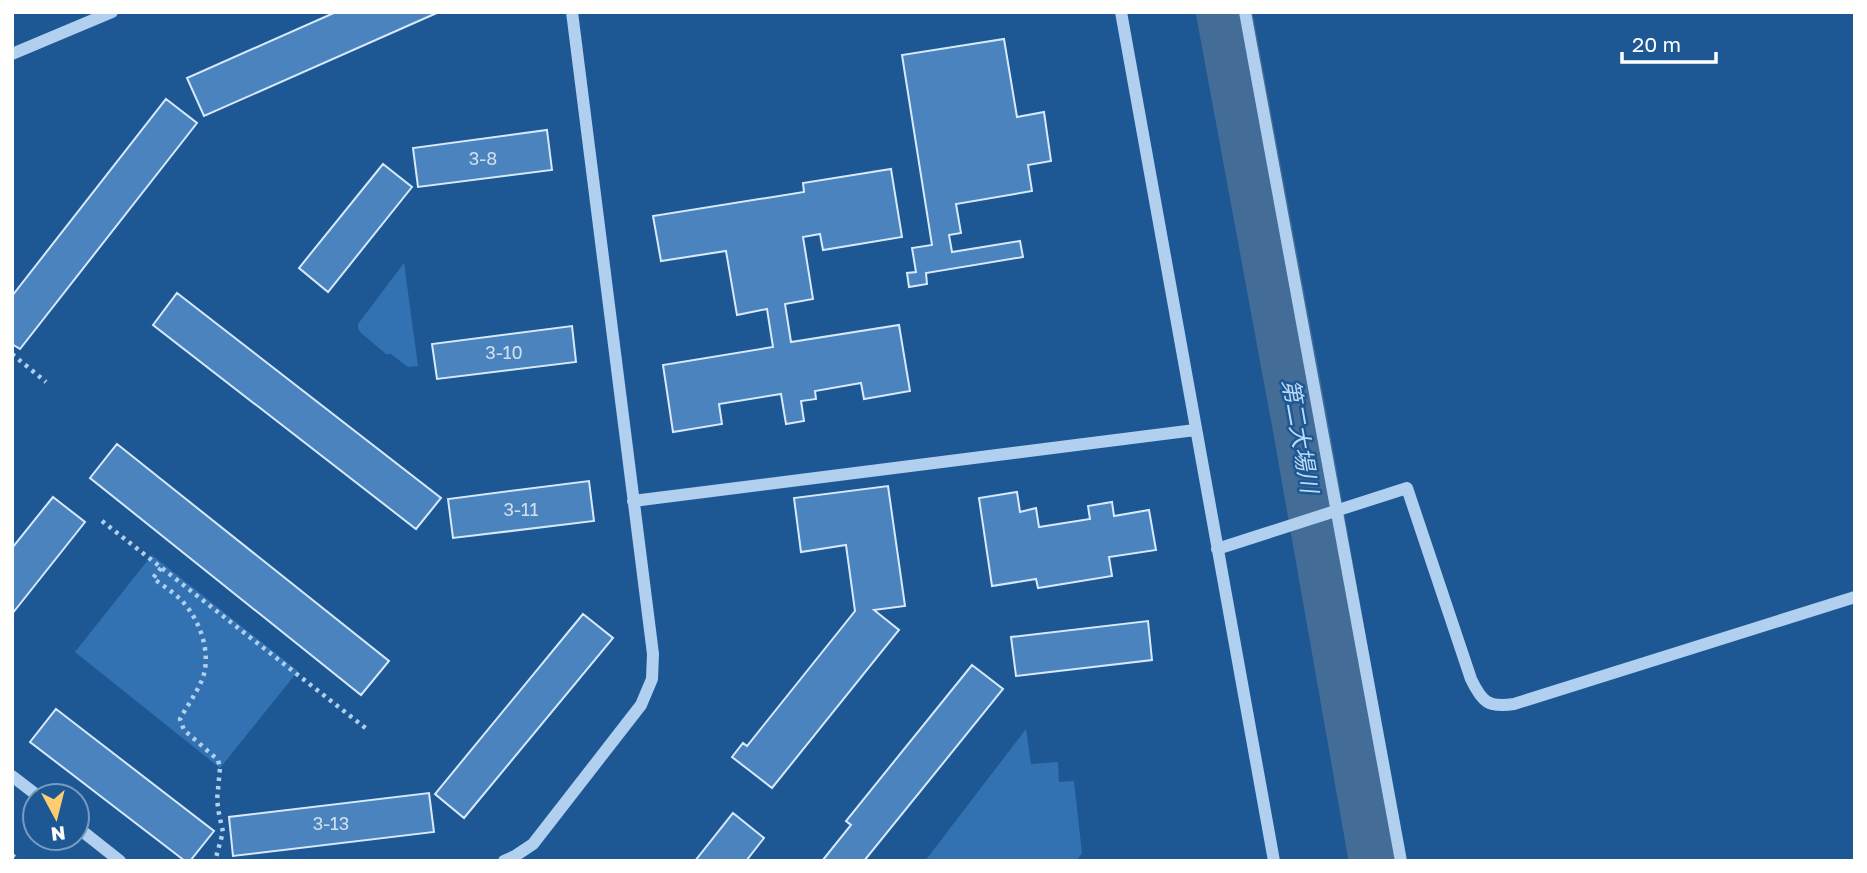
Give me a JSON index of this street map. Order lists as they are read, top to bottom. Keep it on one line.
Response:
{"water":["第二大場川"],"house_numbers":["3-8","3-10","3-11","3-13"],"scale_bar":"20 m","north":"bottom"}
